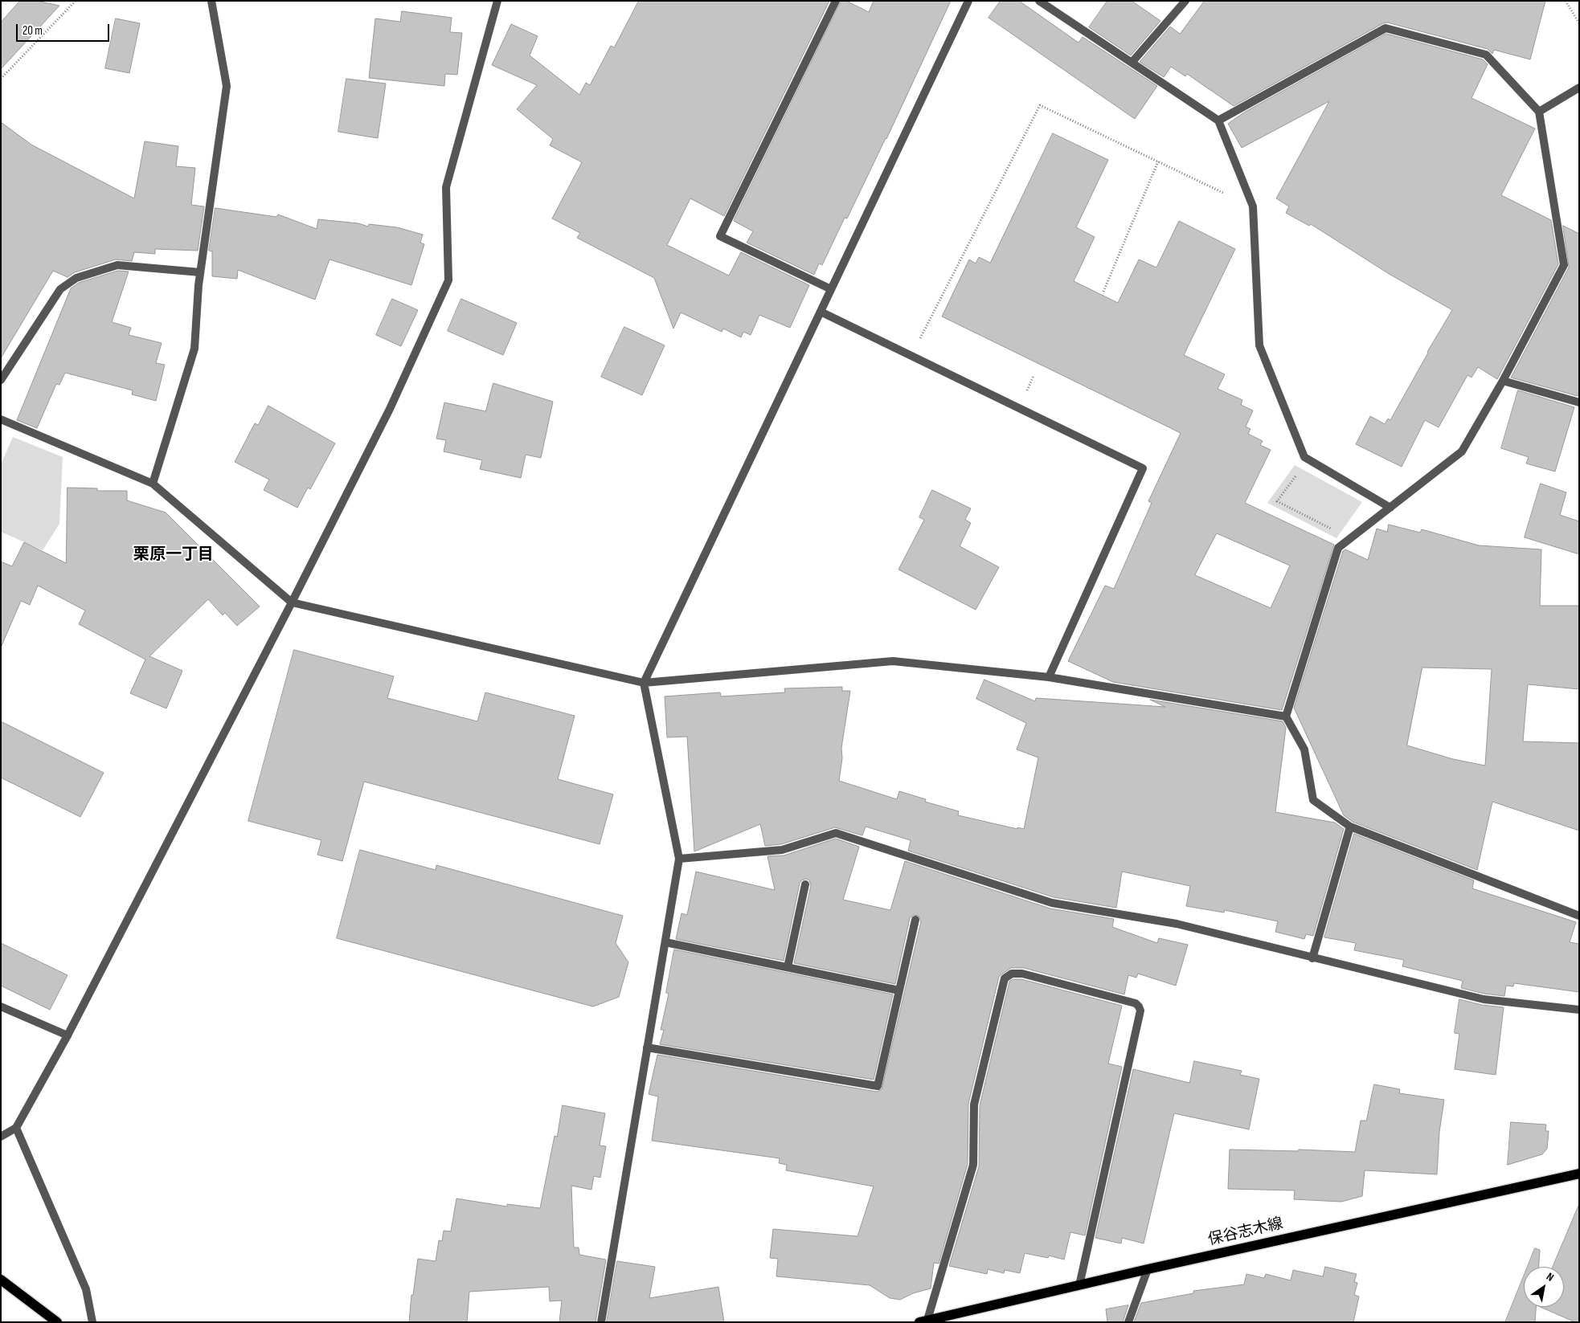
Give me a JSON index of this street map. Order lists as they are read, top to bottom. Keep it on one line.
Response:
{"streets":{"main road":["保谷志木線"]},"districts":["栗原一丁目"],"scale_bar":"20 m","north":"top right"}
